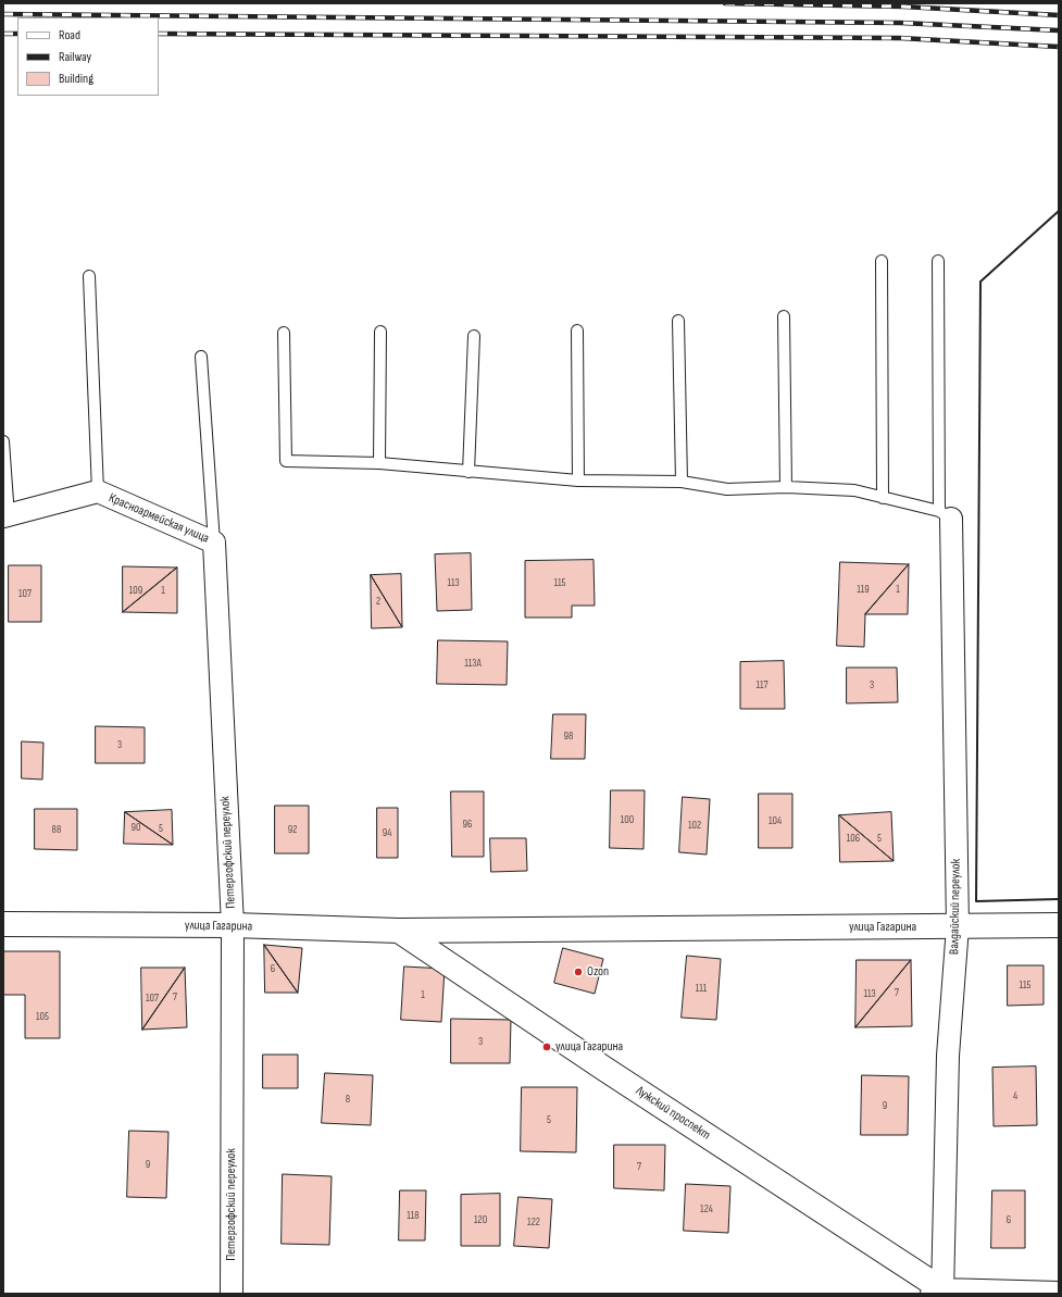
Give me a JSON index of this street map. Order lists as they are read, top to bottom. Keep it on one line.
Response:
{"streets":{"street":["Красноармейская улица","Петергофский переулок","Валдайский переулок","улица Гагарина","Лужский проспект"]},"crossings":[["Красноармейская улица","Петергофский переулок"],["Петергофский переулок","улица Гагарина"],["Валдайский переулок","улица Гагарина"],["Валдайский переулок","Лужский проспект"],["улица Гагарина","Лужский проспект"]],"places":["Ozon","улица Гагарина"],"house_numbers":["113","115","119","1","109","1","107","2","113А","117","3","98","3","100","104","96","102","90","5","88","92","94","106","5","6","115","111","7","113","1","7","107","105","3","4","8","9","5","9","7","124","118","120","6","122"],"legend":["Road","Railway","Building"]}
